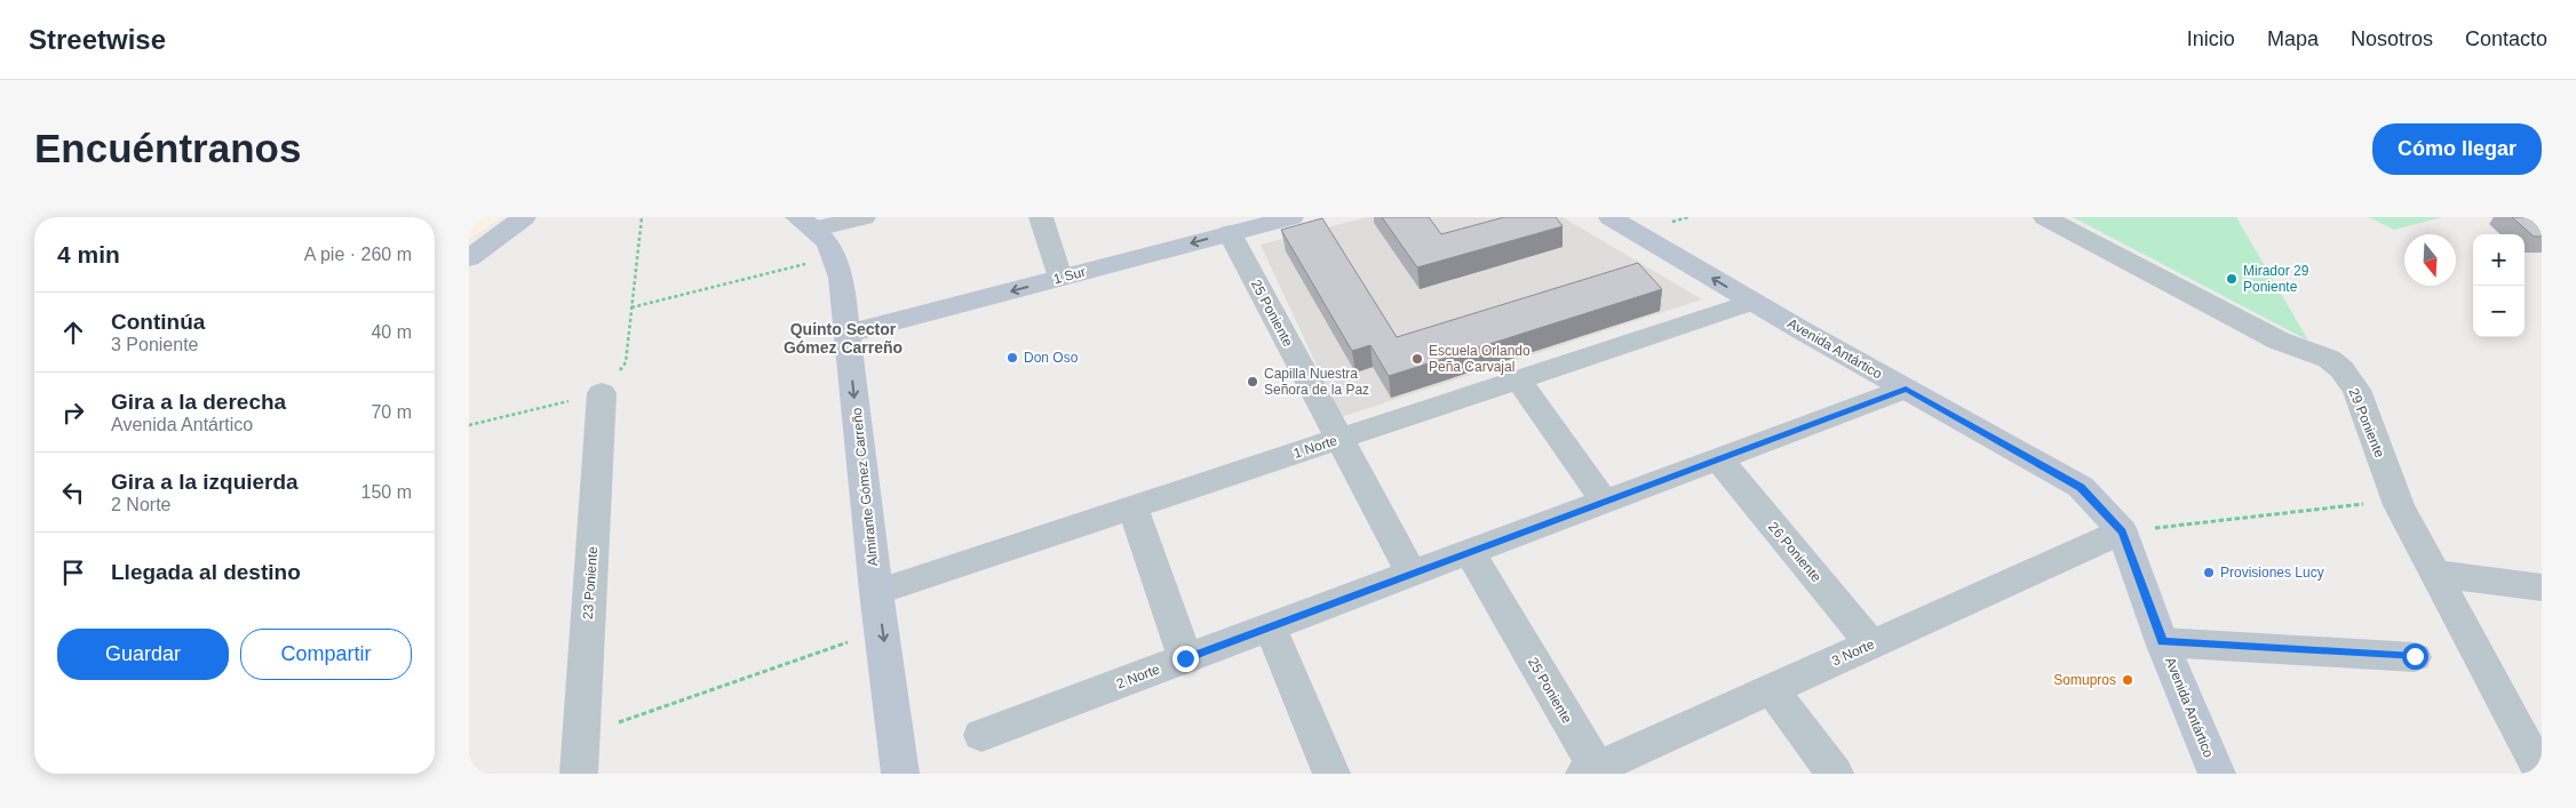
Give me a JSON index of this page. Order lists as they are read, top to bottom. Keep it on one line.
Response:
{"streets":{"street":["1 Sur","25 Poniente","Avenida Antártico","29 Poniente","1 Norte","Almirante Gómez Carreño","26 Poniente","23 Poniente","3 Norte","2 Norte"]},"crossings":[["1 Sur","25 Poniente"],["1 Sur","Almirante Gómez Carreño"],["25 Poniente","1 Norte"],["25 Poniente","3 Norte"],["25 Poniente","2 Norte"],["Avenida Antártico","1 Norte"],["Avenida Antártico","3 Norte"],["Avenida Antártico","2 Norte"],["1 Norte","Almirante Gómez Carreño"],["26 Poniente","3 Norte"],["26 Poniente","2 Norte"]],"one_way":["1 Sur","Almirante Gómez Carreño"],"districts":["Quinto Sector Gómez Carreño"],"places":["Mirador 29 Poniente","Don Oso","Escuela Orlando Peña Carvajal","Capilla Nuestra Señora de la Paz","Provisiones Lucy","Somupros"],"north":"bottom","page":{"header":"Streetwise","nav":["Inicio","Mapa","Nosotros","Contacto"],"buttons":["Cómo llegar",["Guardar","Compartir"]],"title":"Encuéntranos","heading":["4 min","A pie · 260 m"],"map_buttons":["+","−"],"list":[["Continúa","3 Poniente","40 m"],["Gira a la derecha","Avenida Antártico","70 m"],["Gira a la izquierda","2 Norte","150 m"],"Llegada al destino"]}}
